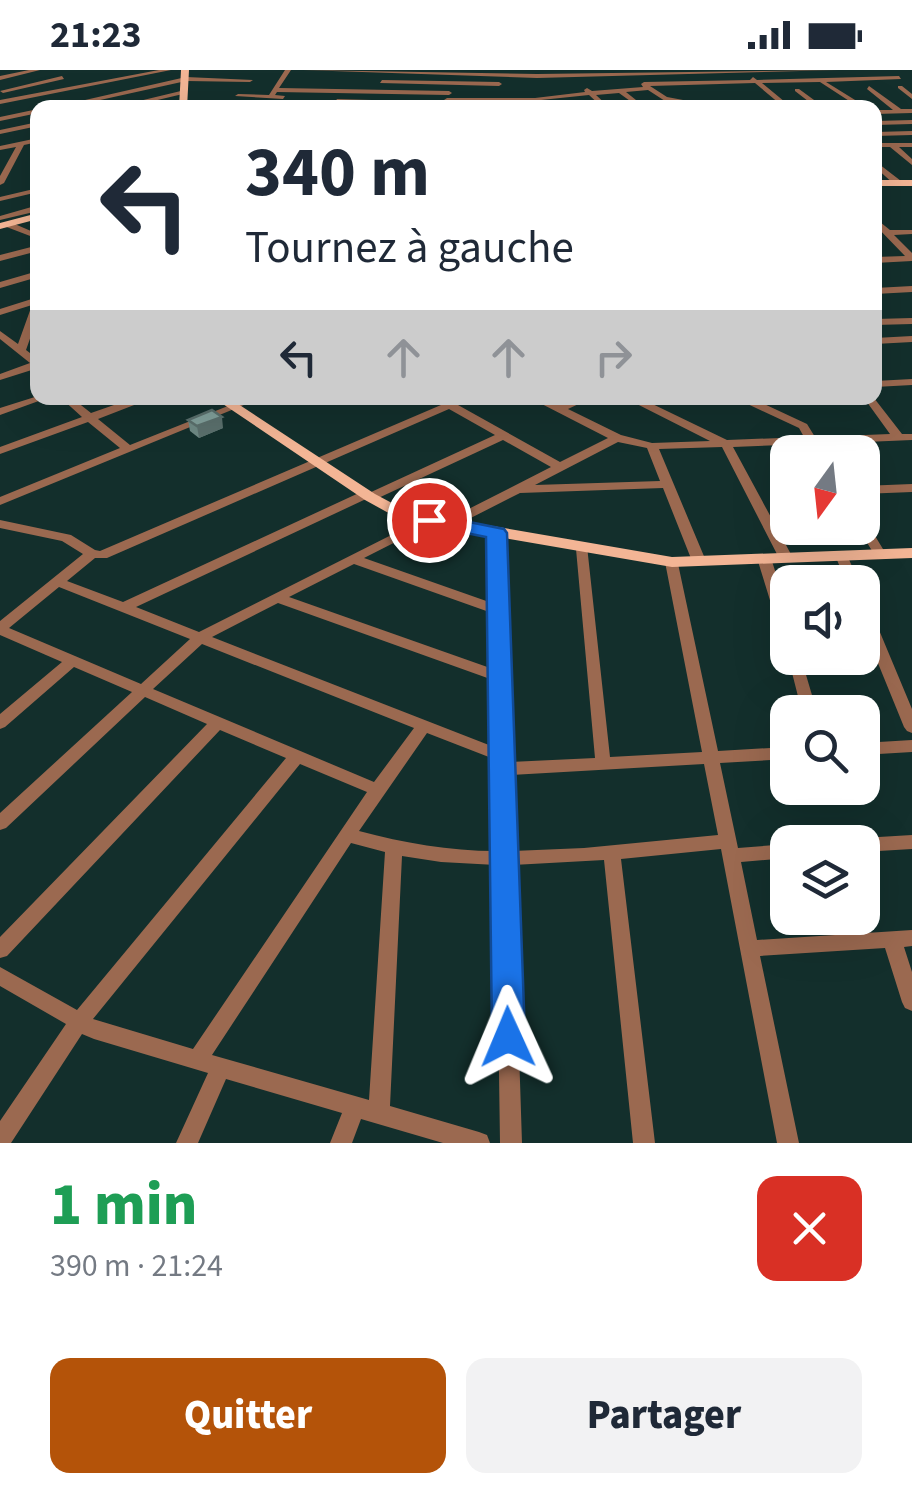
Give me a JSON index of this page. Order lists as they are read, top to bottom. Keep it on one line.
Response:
{"north":"bottom","page":{"status":"21:23","turn":["340 m","Tournez à gauche"],"heading":["1 min","390 m · 21:24"],"buttons":["Quitter","Partager"]}}
